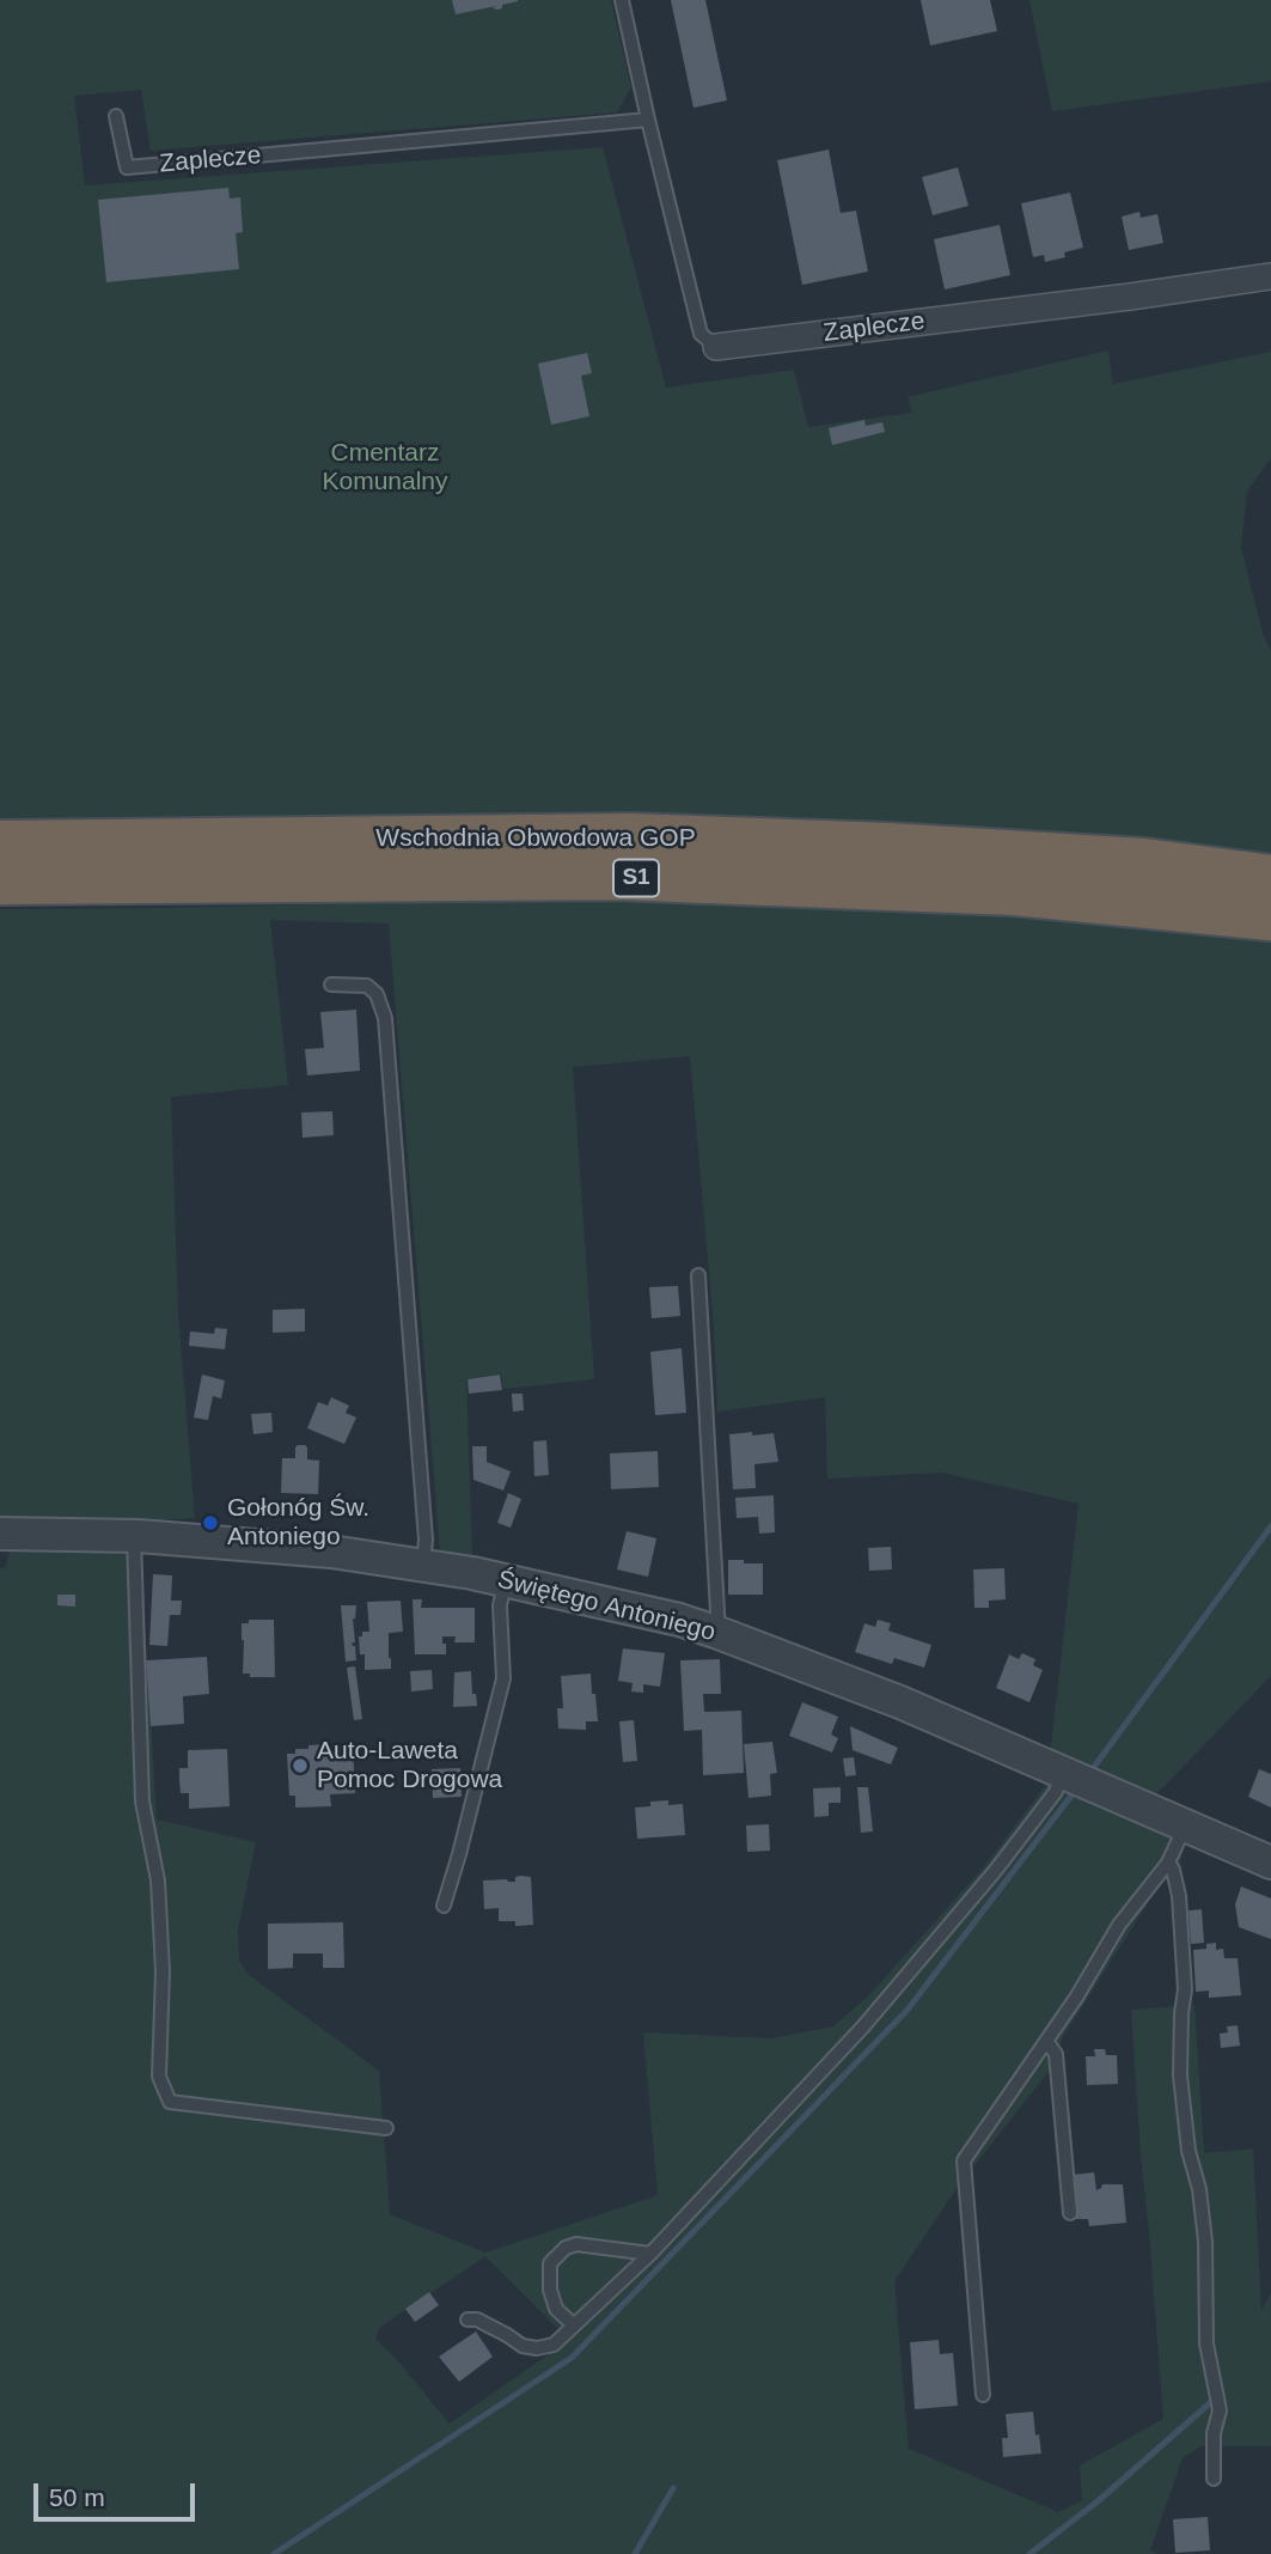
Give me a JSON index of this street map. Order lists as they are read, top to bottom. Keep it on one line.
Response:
{"streets":{"highway":["Wschodnia Obwodowa GOP","S1"],"street":["Zaplecze","Świętego Antoniego"]},"parks":["Cmentarz Komunalny"],"places":["Gołonóg Św. Antoniego","Auto-Laweta Pomoc Drogowa"],"scale_bar":"50 m"}
